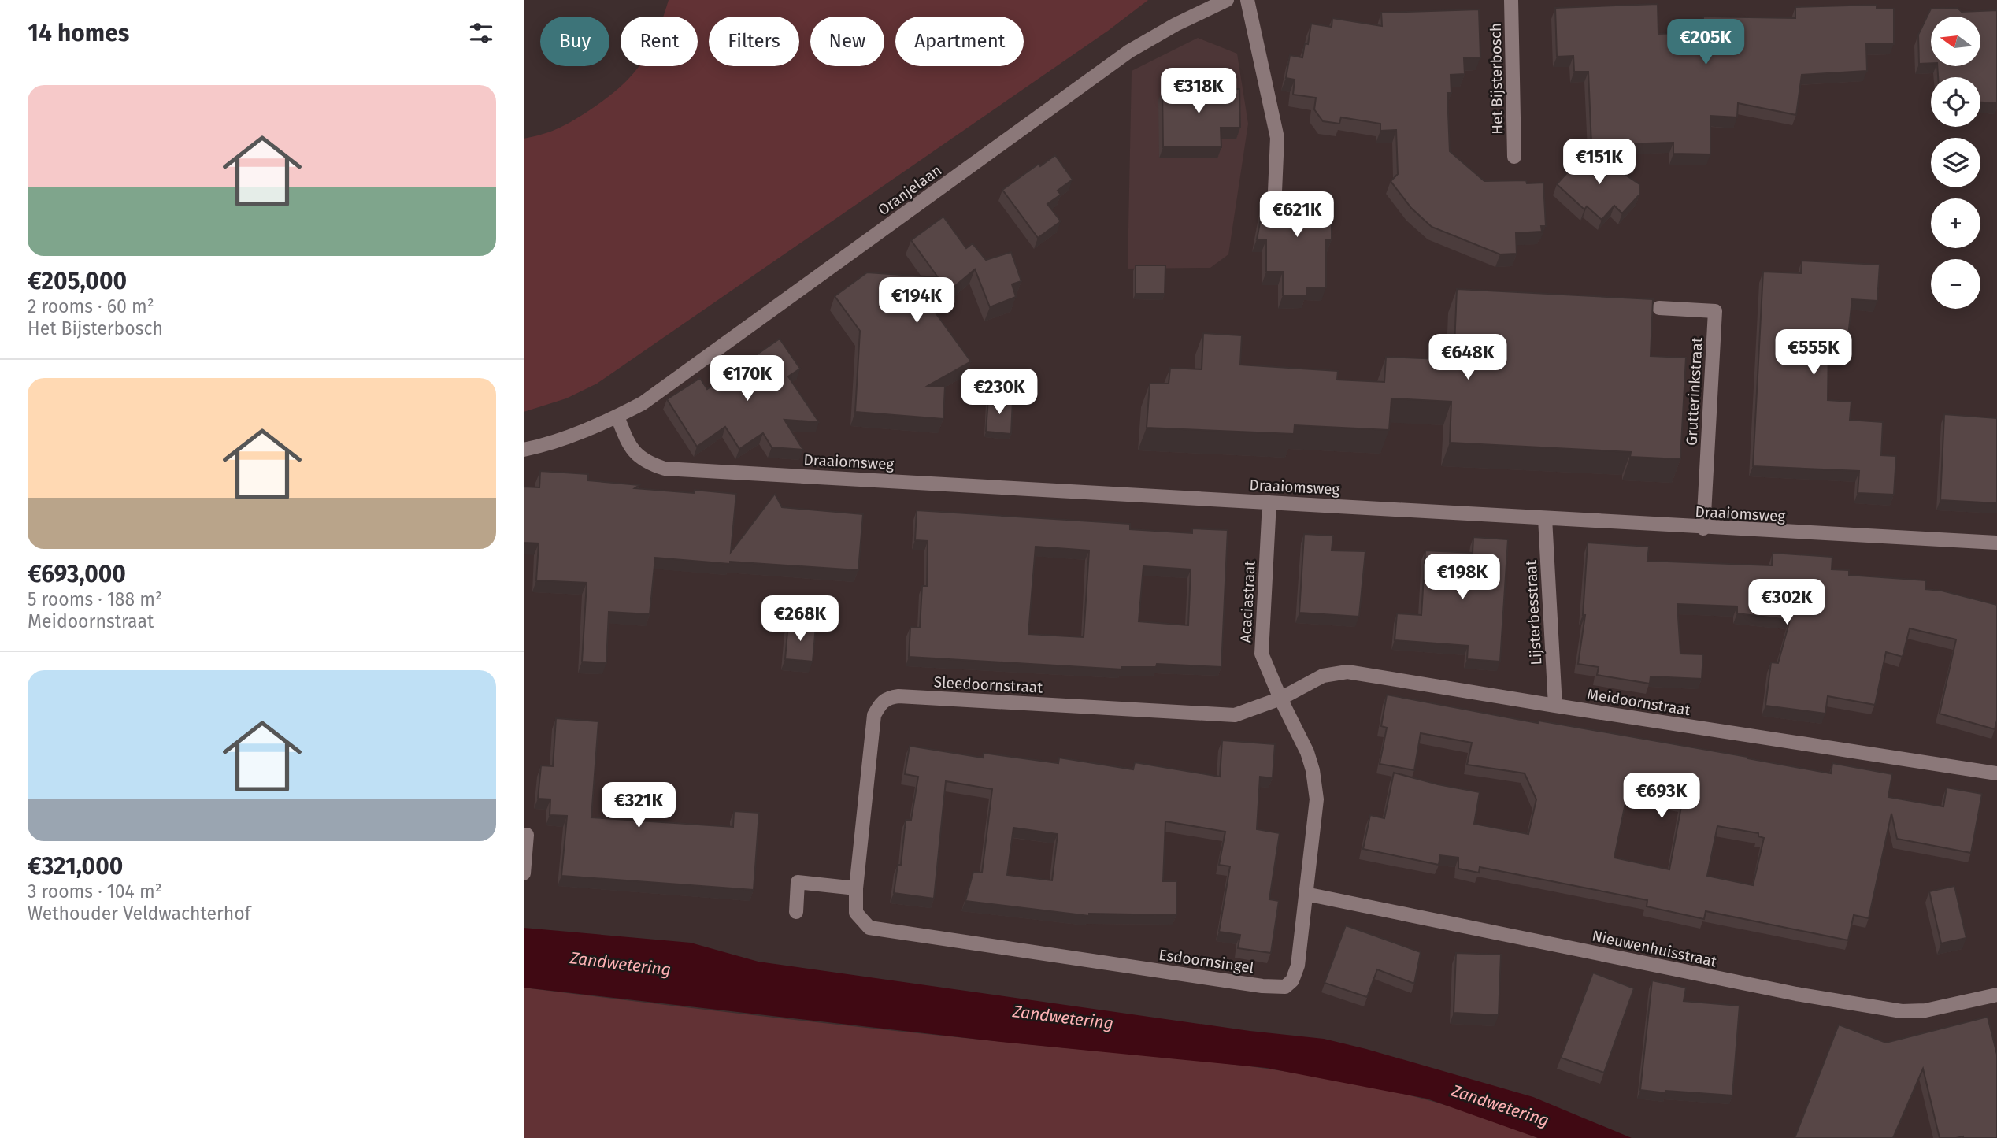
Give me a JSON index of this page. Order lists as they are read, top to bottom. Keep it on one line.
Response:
{"streets":{"street":["Het Bijsterbosch","Oranjelaan","Grutterinkstraat","Draaiomsweg","Acaciastraat","Lijsterbesstraat","Sleedoornstraat","Meidoornstraat","Nieuwenhuisstraat","Esdoornsingel"]},"crossings":[["Oranjelaan","Draaiomsweg"],["Grutterinkstraat","Draaiomsweg"],["Draaiomsweg","Acaciastraat"],["Draaiomsweg","Lijsterbesstraat"],["Acaciastraat","Sleedoornstraat"],["Acaciastraat","Meidoornstraat"],["Acaciastraat","Esdoornsingel"],["Lijsterbesstraat","Meidoornstraat"],["Sleedoornstraat","Meidoornstraat"],["Sleedoornstraat","Esdoornsingel"],["Meidoornstraat","Esdoornsingel"],["Nieuwenhuisstraat","Esdoornsingel"]],"water":["Zandwetering"],"north":"left","page":{"heading":"14 homes","map_buttons":["+","−"],"chip":["Buy","Rent","Filters","New","Apartment"],"price":["€205K","€318K","€151K","€621K","€194K","€555K","€648K","€170K","€230K","€198K","€302K","€268K","€693K","€321K"],"list":[{"name":"€205,000","note":"2 rooms · 60 m² · Het Bijsterbosch"},{"name":"€693,000","note":"5 rooms · 188 m² · Meidoornstraat"},{"name":"€321,000","note":"3 rooms · 104 m² · Wethouder Veldwachterhof"}]}}
